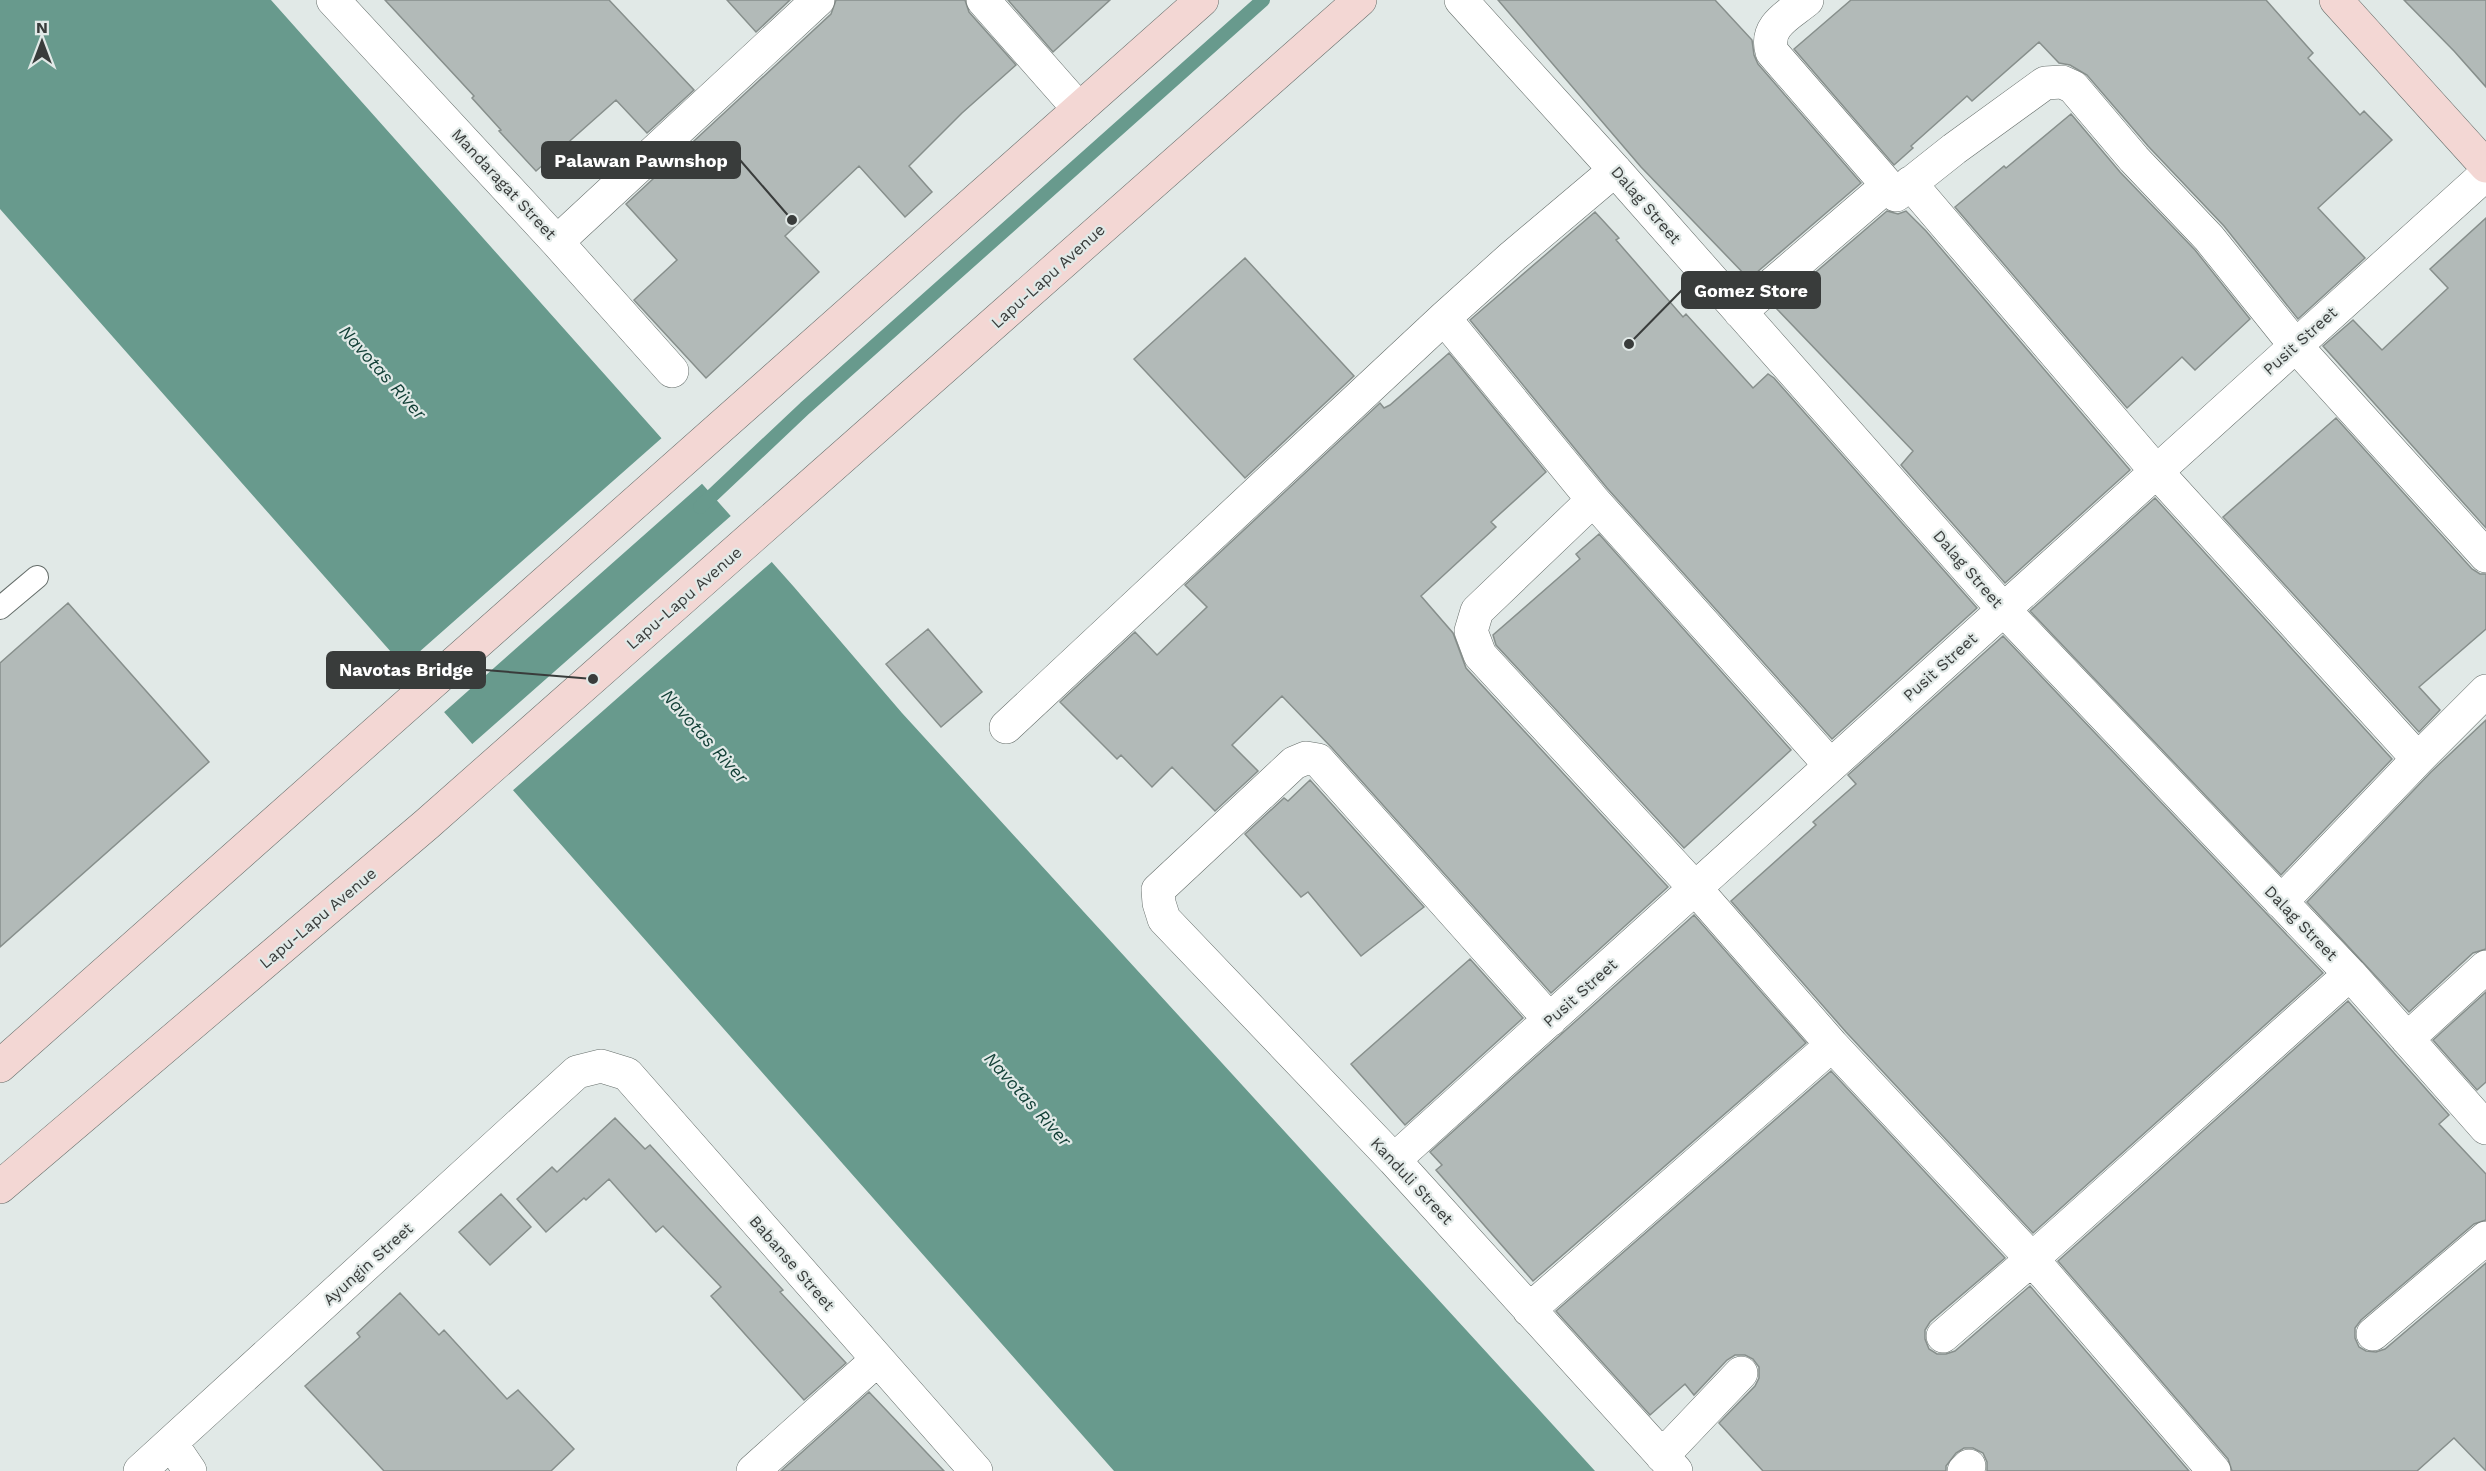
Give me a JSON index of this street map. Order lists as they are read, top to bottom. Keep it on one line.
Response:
{"streets":{"main road":["Lapu-Lapu Avenue"],"street":["Mandaragat Street","Dalag Street","Pusit Street","Kanduli Street","Babanse Street","Ayungin Street"]},"crossings":[["Dalag Street","Pusit Street"],["Pusit Street","Kanduli Street"],["Babanse Street","Ayungin Street"]],"water":["Navotas River"],"places":["Palawan Pawnshop","Gomez Store","Navotas Bridge"],"north":"top"}
